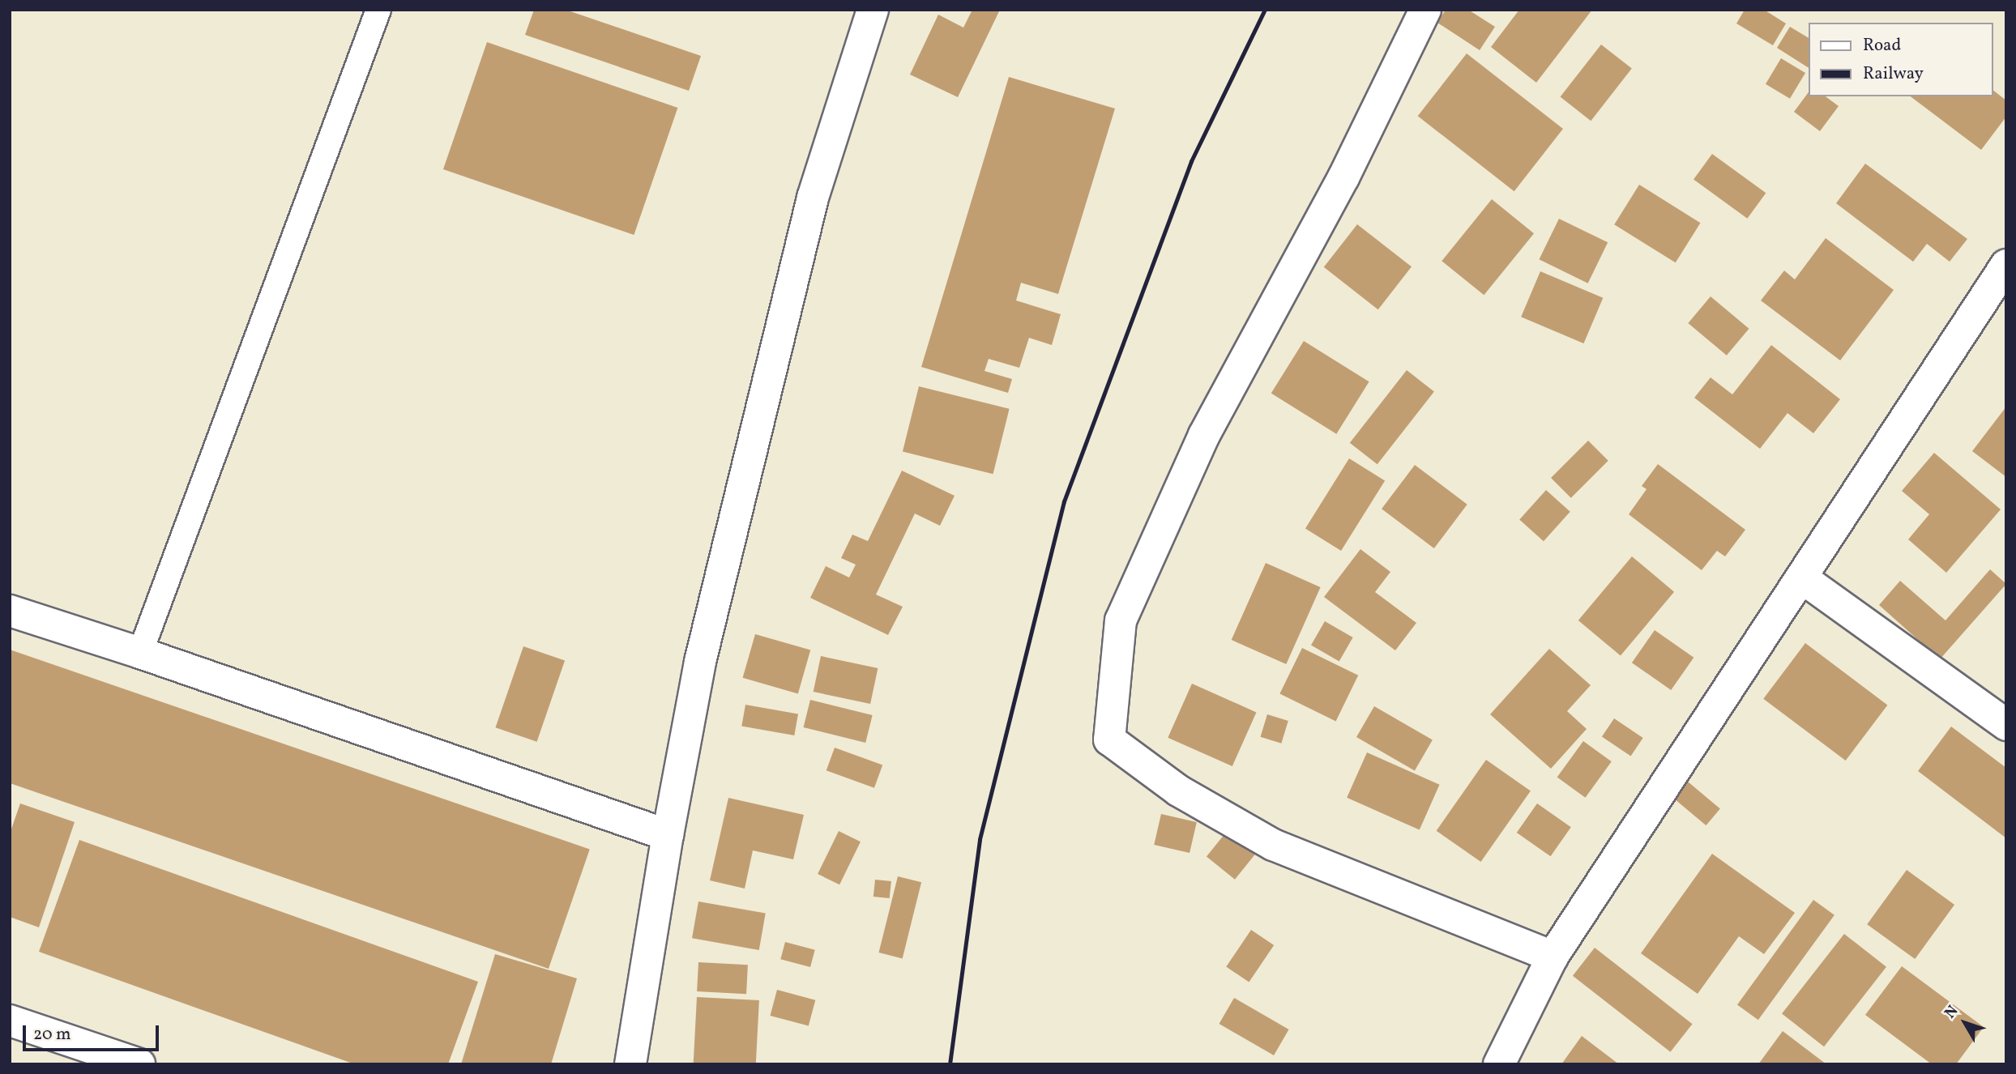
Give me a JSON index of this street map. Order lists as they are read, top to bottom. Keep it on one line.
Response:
{"legend":["Road","Railway"],"scale_bar":"20 m","north":"top left"}
